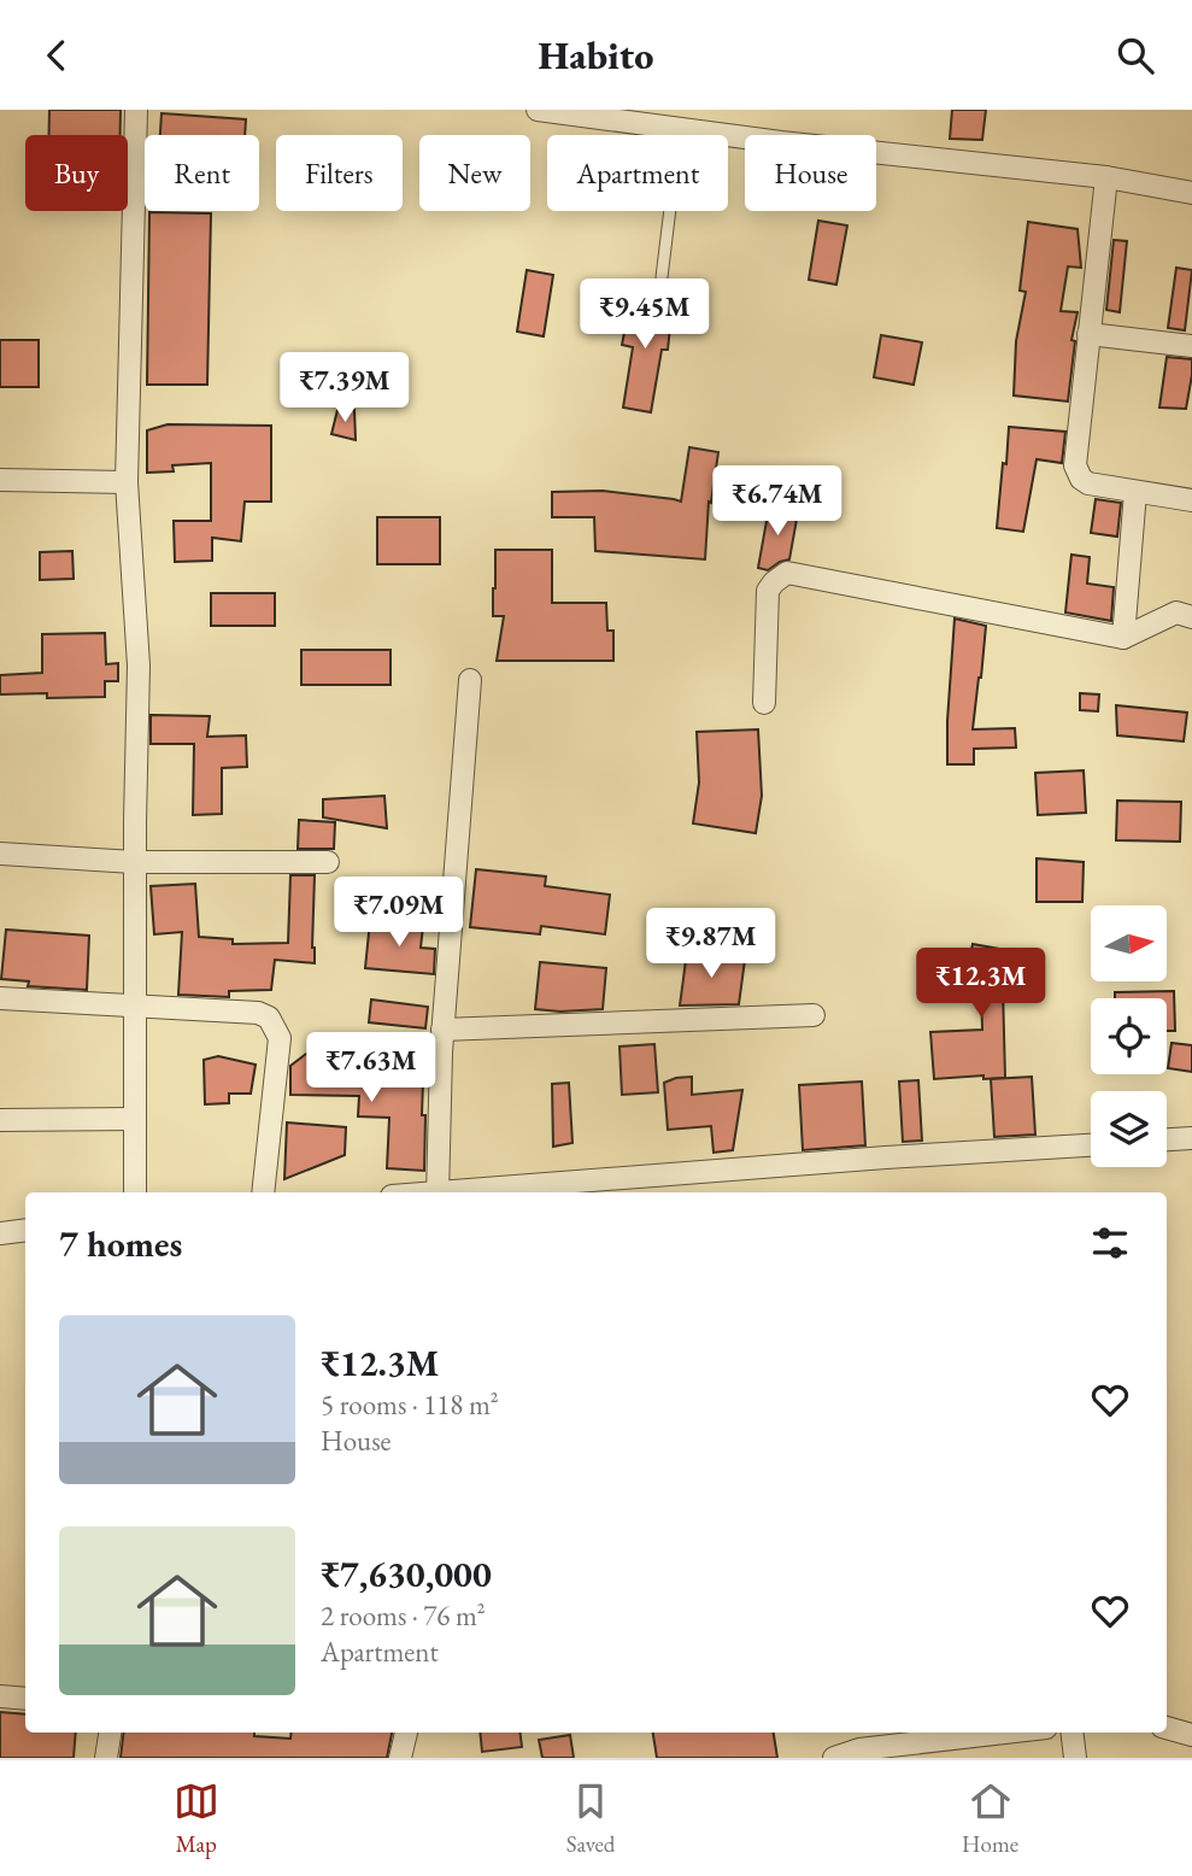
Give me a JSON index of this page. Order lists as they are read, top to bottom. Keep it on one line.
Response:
{"north":"right","page":{"header":"Habito","chip":["Buy","Rent","Filters","New","Apartment","House"],"price":["₹9.45M","₹7.39M","₹6.74M","₹7.09M","₹9.87M","₹12.3M","₹7.63M"],"heading":"7 homes","list":[{"name":"₹12.3M","note":"5 rooms · 118 m² · House"},{"name":"₹7,630,000","note":"2 rooms · 76 m² · Apartment"}],"tabs":["Map","Saved","Home"]}}
